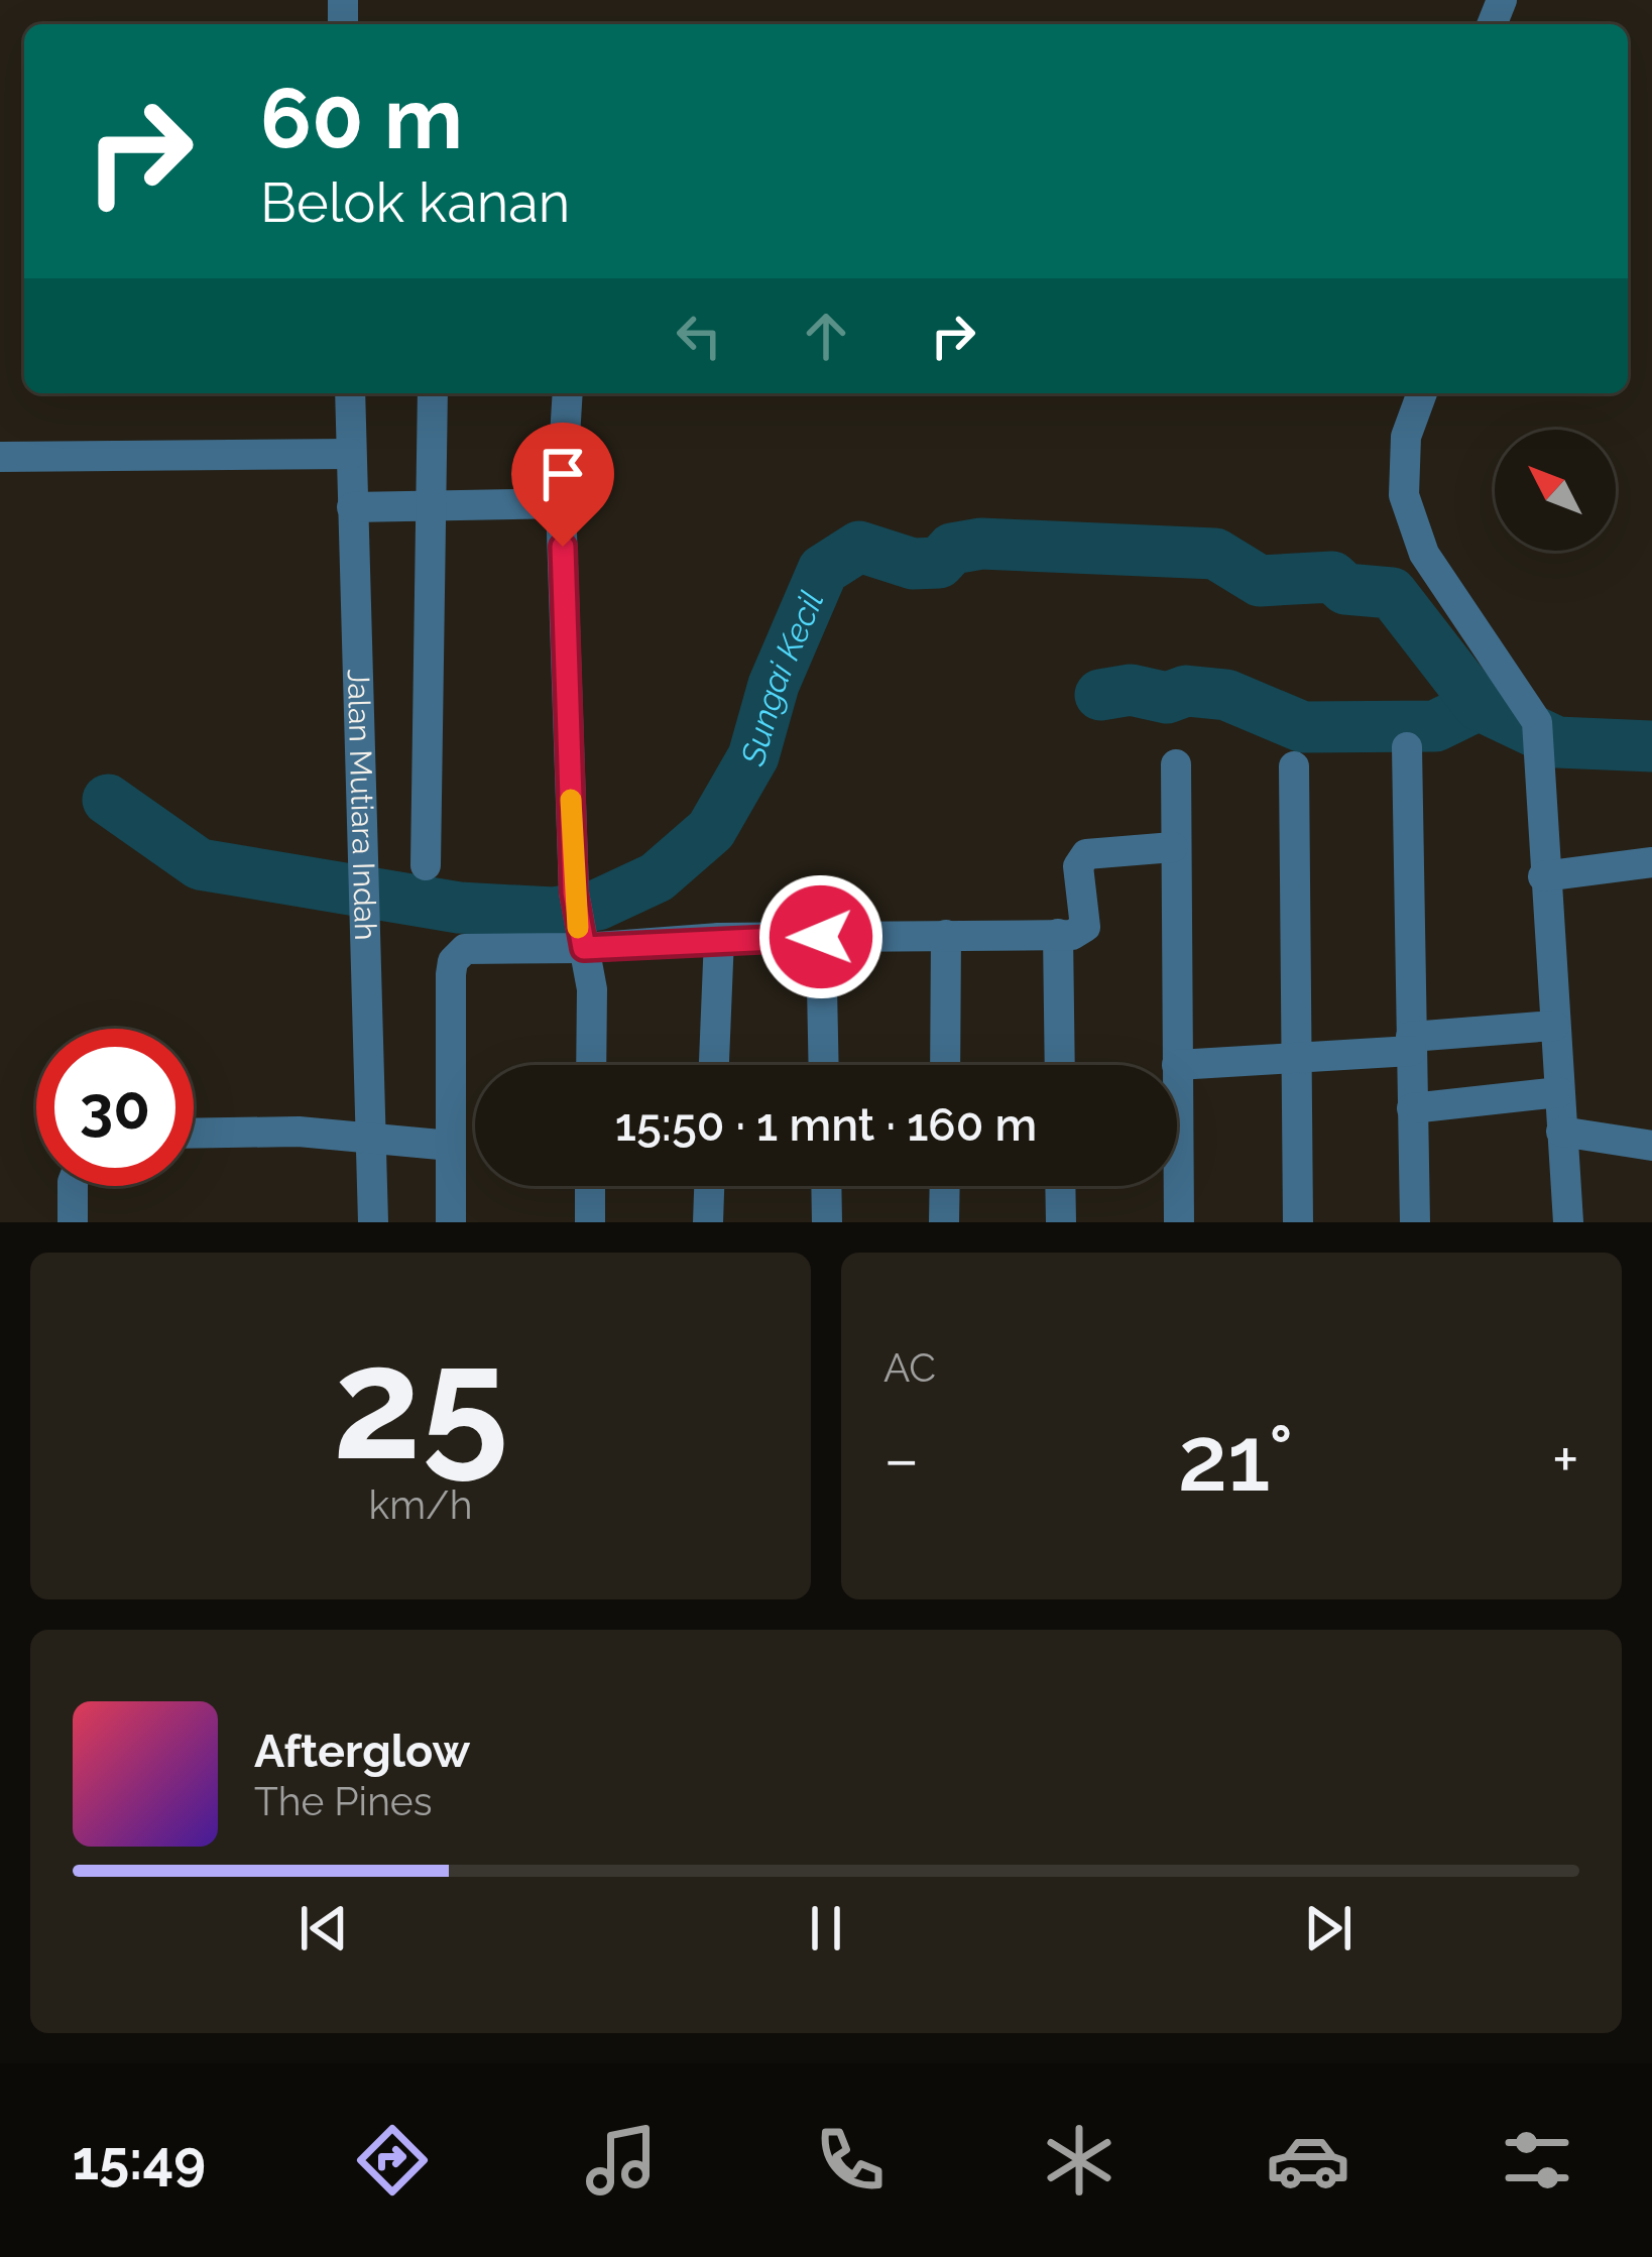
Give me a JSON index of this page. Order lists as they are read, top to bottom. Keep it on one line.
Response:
{"streets":{"street":["Jalan Mutiara Indah"]},"water":["Sungai Kecil"],"north":"top left","page":{"turn":["60 m","Belok kanan"],"limit":"30","trip":"15:50 · 1 mnt · 160 m","tile":[["25","km/h"],"AC"],"heat":["−","21°","+"],"song":["Afterglow","The Pines"],"tabs":"15:49"}}
